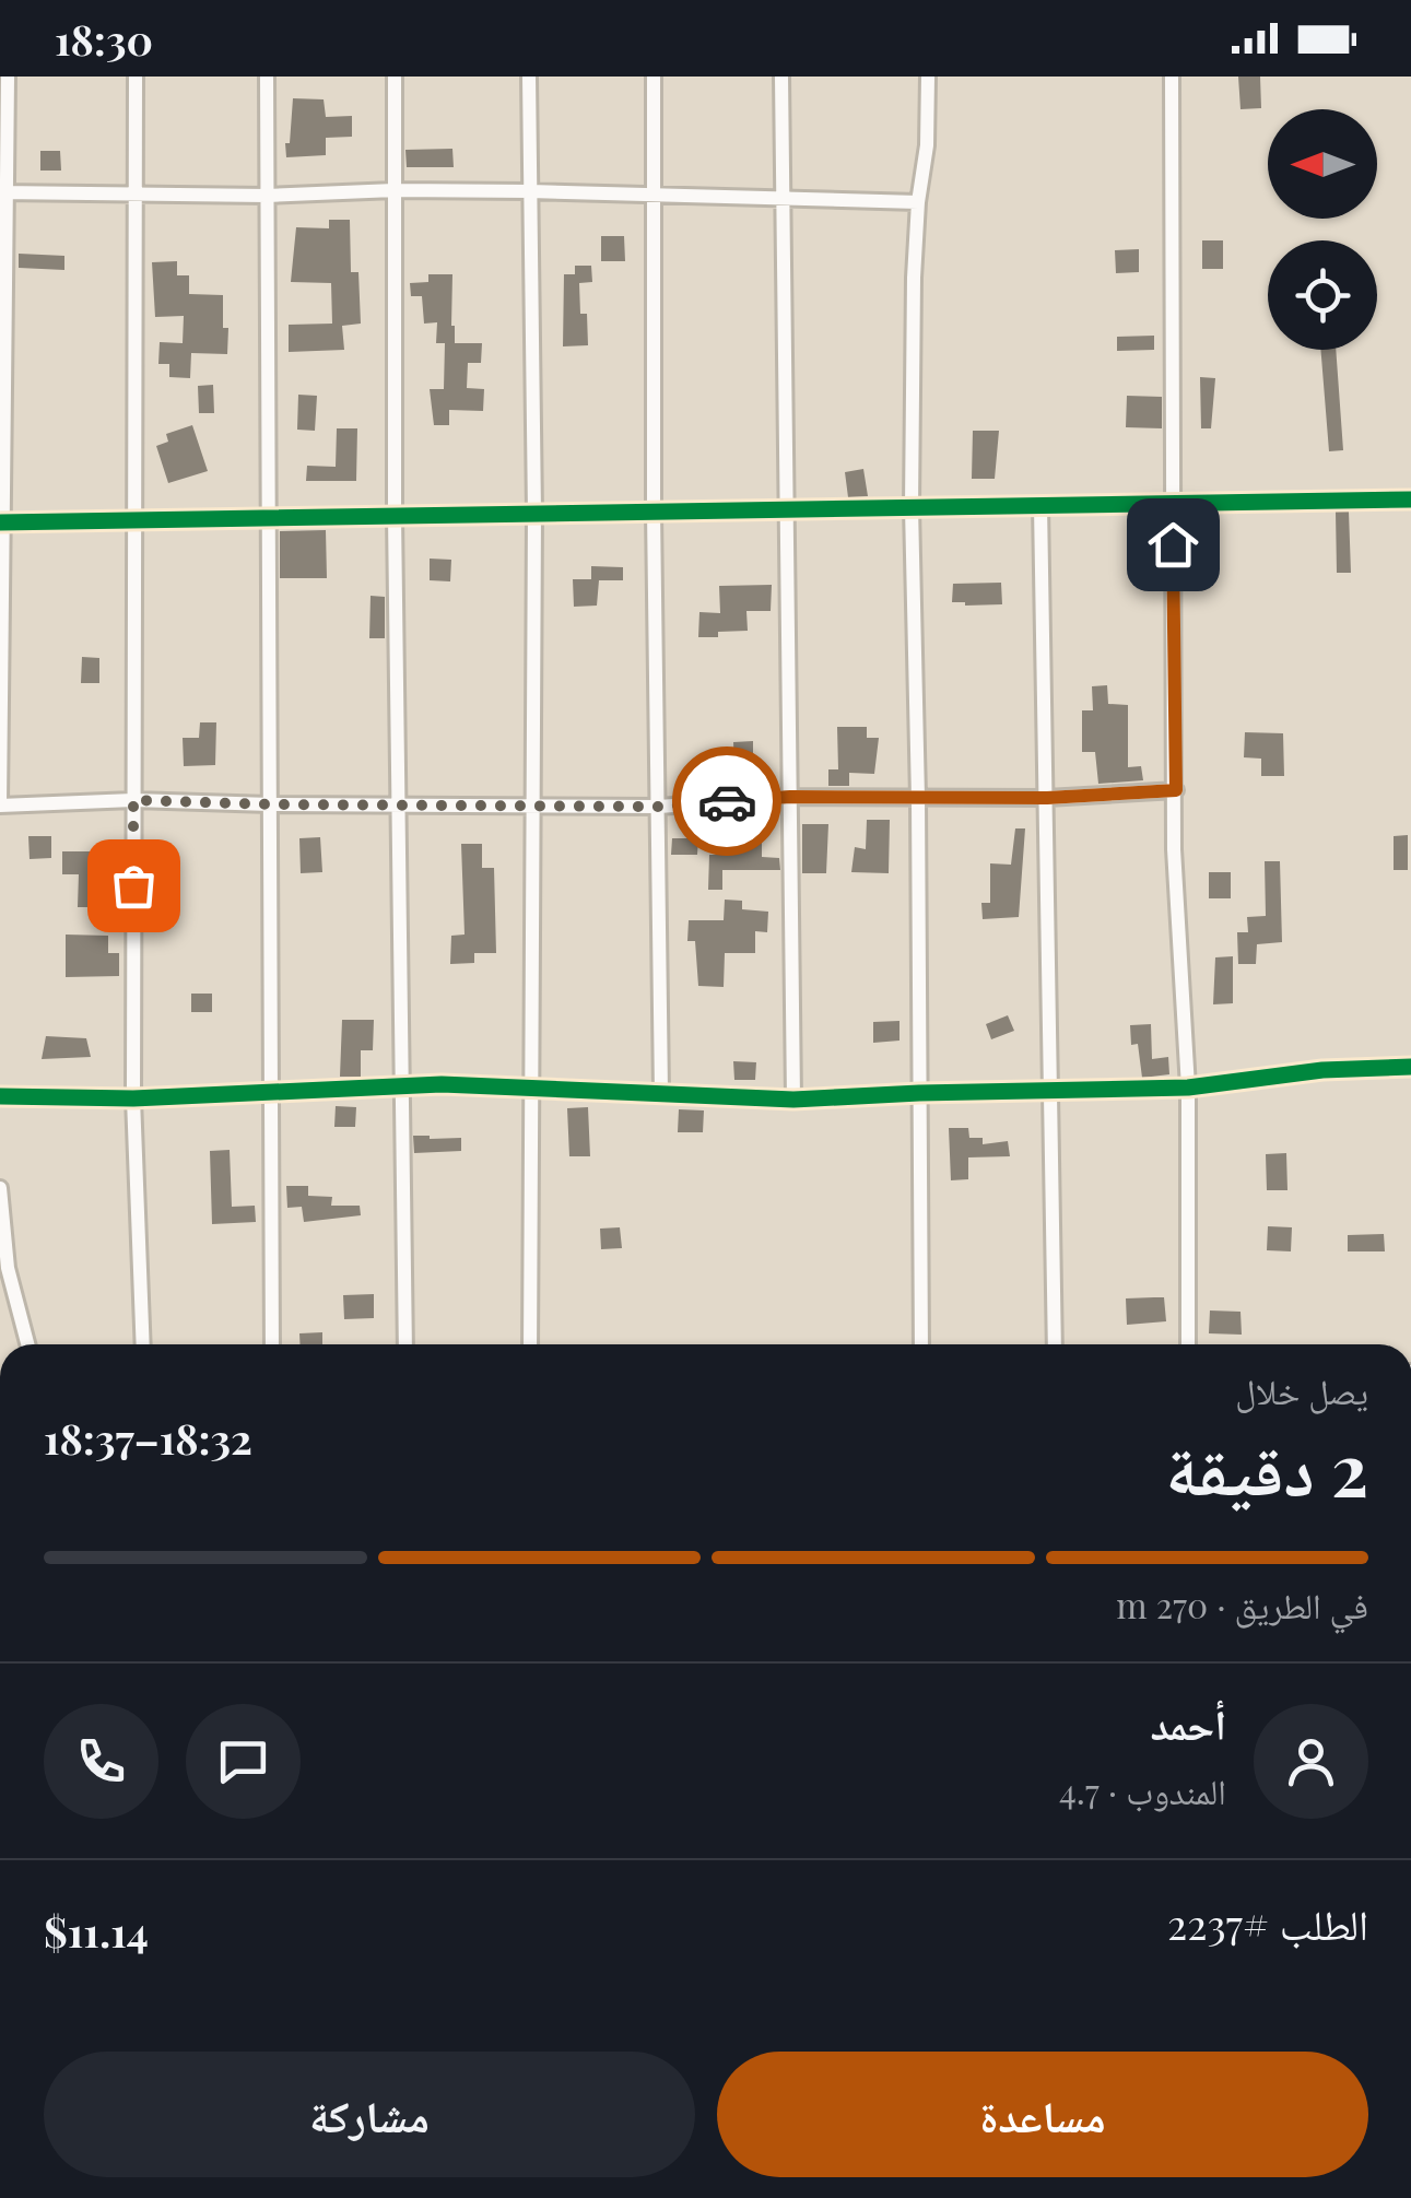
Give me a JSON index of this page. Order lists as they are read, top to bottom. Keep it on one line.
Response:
{"north":"left","page":{"status":"18:30","heading":["2 دقيقة","يصل خلال","18:32–18:37"],"panel":["أحمد","المندوب · 4.7","الطلب #2237","$11.14"],"bar":"في الطريق · 270 m","buttons":["مساعدة","مشاركة"]}}
